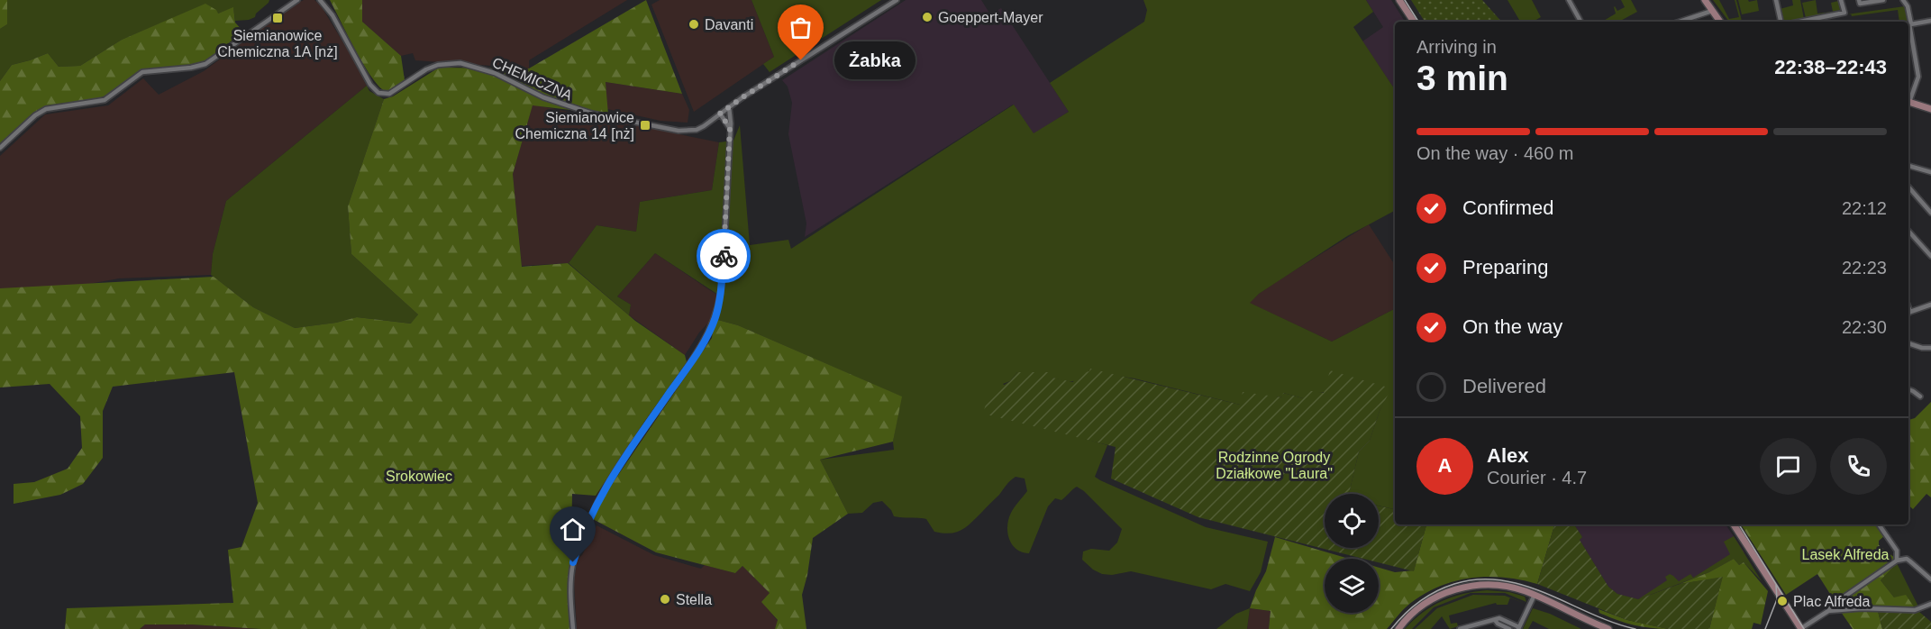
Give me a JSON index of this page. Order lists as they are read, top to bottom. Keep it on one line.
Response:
{"streets":{"street":["CHEMICZNA"]},"parks":["Rodzinne Ogrody Działkowe \"Laura\"","Srokowiec","Lasek Alfreda"],"places":{"other":["Goeppert-Mayer","Davanti","Żabka","Stella","Plac Alfreda"],"transit":["Siemianowice Chemiczna 1A [nż]","Siemianowice Chemiczna 14 [nż]"]},"page":{"heading":["3 min","Arriving in","22:38–22:43"],"panel":["Alex","Courier · 4.7"],"bubble":"Żabka","bar":"On the way · 460 m","list":[["Confirmed","22:12"],["Preparing","22:23"],["On the way","22:30"],"Delivered"],"round":"A"}}
